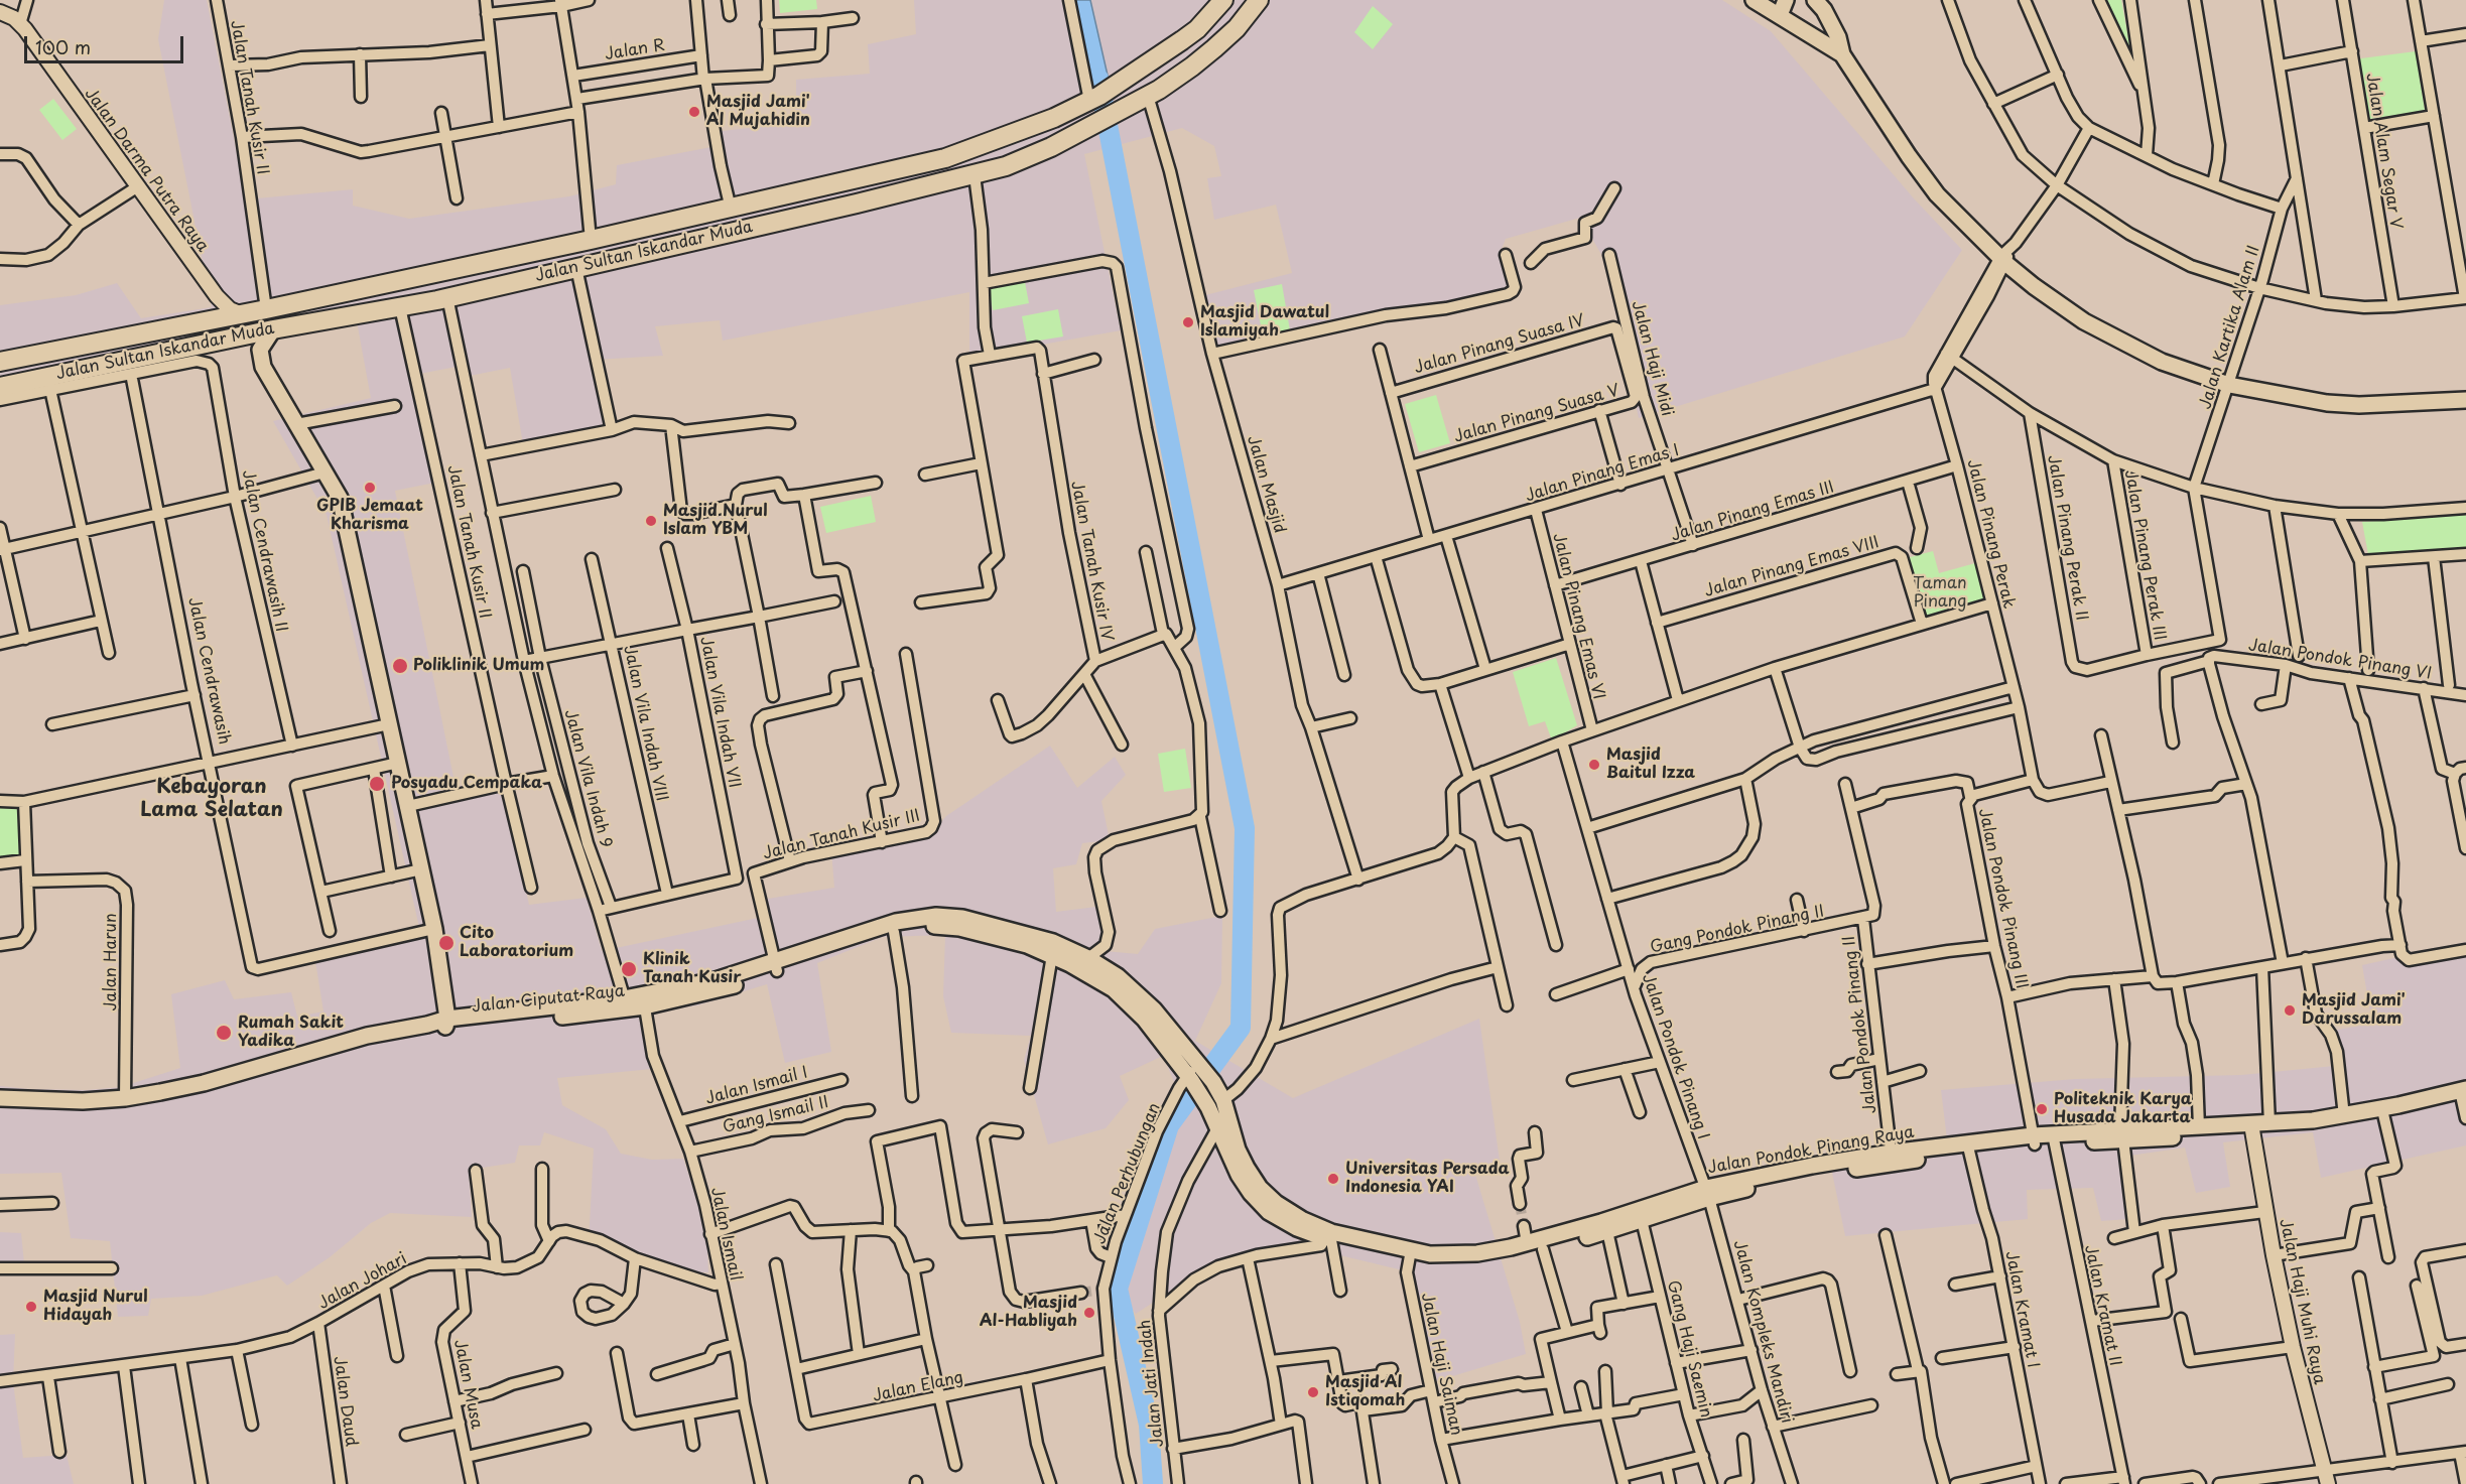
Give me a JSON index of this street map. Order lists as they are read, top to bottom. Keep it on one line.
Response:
{"streets":{"highway":["Jalan Sultan Iskandar Muda"],"main road":["Jalan Ciputat Raya","Jalan Pondok Pinang Raya"],"street":["Jalan R","Jalan Tanah Kusir II","Jalan Alam Segar V","Jalan Darma Putra Raya","Jalan Kartika Alam II","Jalan Pinang Suasa IV","Jalan Haji Midi","Jalan Pinang Suasa V","Jalan Pinang Emas I","Jalan Masjid","Jalan Pinang Emas III","Jalan Pinang Perak","Jalan Pinang Perak II","Jalan Cendrawasih II","Jalan Pinang Perak III","Jalan Tanah Kusir IV","Jalan Pinang Emas VIII","Jalan Pinang Emas VI","Jalan Pondok Pinang VI","Jalan Cendrawasih","Jalan Vila Indah VII","Jalan Vila Indah VIII","Jalan Vila Indah 9","Jalan Tanah Kusir III","Jalan Pondok Pinang III","Gang Pondok Pinang II","Jalan Harun","Jalan Pondok Pinang II","Jalan Pondok Pinang I","Jalan Ismail I","Gang Ismail II","Jalan Perhubungan","Jalan Ismail","Jalan Johari","Jalan Haji Muhi Raya","Jalan Kramat II","Jalan Kramat I","Jalan Kompleks Mandiri","Gang Haji Saemin","Jalan Haji Saiman","Jalan Jati Indah","Jalan Musa","Jalan Elang","Jalan Daud"]},"crossings":[["Jalan Tanah Kusir II","Jalan Sultan Iskandar Muda"],["Jalan Tanah Kusir II","Jalan Ciputat Raya"],["Jalan Darma Putra Raya","Jalan Sultan Iskandar Muda"],["Jalan Sultan Iskandar Muda","Jalan Masjid"],["Jalan Sultan Iskandar Muda","Jalan Cendrawasih II"],["Jalan Pinang Suasa IV","Jalan Pinang Suasa V"],["Jalan Haji Midi","Jalan Pinang Emas I"],["Jalan Haji Midi","Jalan Pinang Emas III"],["Jalan Pinang Emas I","Jalan Masjid"],["Jalan Pinang Emas I","Jalan Pinang Perak"],["Jalan Pinang Emas I","Jalan Pinang Emas VI"],["Jalan Pinang Emas III","Jalan Pinang Perak"],["Jalan Pinang Emas III","Jalan Pinang Emas VI"],["Jalan Pinang Perak II","Jalan Pinang Perak III"],["Jalan Cendrawasih II","Jalan Cendrawasih"],["Jalan Vila Indah VII","Jalan Vila Indah VIII"],["Jalan Tanah Kusir III","Jalan Ciputat Raya"],["Jalan Pondok Pinang III","Jalan Pondok Pinang Raya"],["Gang Pondok Pinang II","Jalan Pondok Pinang II"],["Gang Pondok Pinang II","Jalan Pondok Pinang I"],["Jalan Harun","Jalan Ciputat Raya"],["Jalan Ciputat Raya","Jalan Pondok Pinang Raya"],["Jalan Ciputat Raya","Jalan Perhubungan"],["Jalan Ciputat Raya","Jalan Ismail"],["Jalan Pondok Pinang II","Jalan Pondok Pinang Raya"],["Jalan Pondok Pinang I","Jalan Pondok Pinang Raya"],["Jalan Pondok Pinang I","Jalan Kompleks Mandiri"],["Jalan Ismail I","Jalan Ismail"],["Gang Ismail II","Jalan Ismail"],["Jalan Pondok Pinang Raya","Jalan Haji Muhi Raya"],["Jalan Pondok Pinang Raya","Jalan Kramat II"],["Jalan Pondok Pinang Raya","Jalan Kramat I"],["Jalan Pondok Pinang Raya","Jalan Kompleks Mandiri"],["Jalan Pondok Pinang Raya","Gang Haji Saemin"],["Jalan Pondok Pinang Raya","Jalan Haji Saiman"],["Jalan Pondok Pinang Raya","Jalan Jati Indah"],["Jalan Perhubungan","Jalan Elang"],["Jalan Ismail","Jalan Johari"],["Jalan Johari","Jalan Musa"],["Jalan Johari","Jalan Daud"]],"districts":["Kebayoran Lama Selatan"],"parks":["Taman Pinang"],"places":["Masjid Jami' Al Mujahidin","Masjid Dawatul Islamiyah","GPIB Jemaat Kharisma","Masjid Nurul Islam YBM","Poliklinik Umum","Masjid Baitul Izza","Posyadu Cempaka","Cito Laboratorium","Klinik Tanah Kusir","Masjid Jami' Darussalam","Rumah Sakit Yadika","Politeknik Karya Husada Jakarta","Universitas Persada Indonesia YAI","Masjid Nurul Hidayah","Masjid Al-Habliyah","Masjid Al Istiqomah"],"scale_bar":"100 m"}
